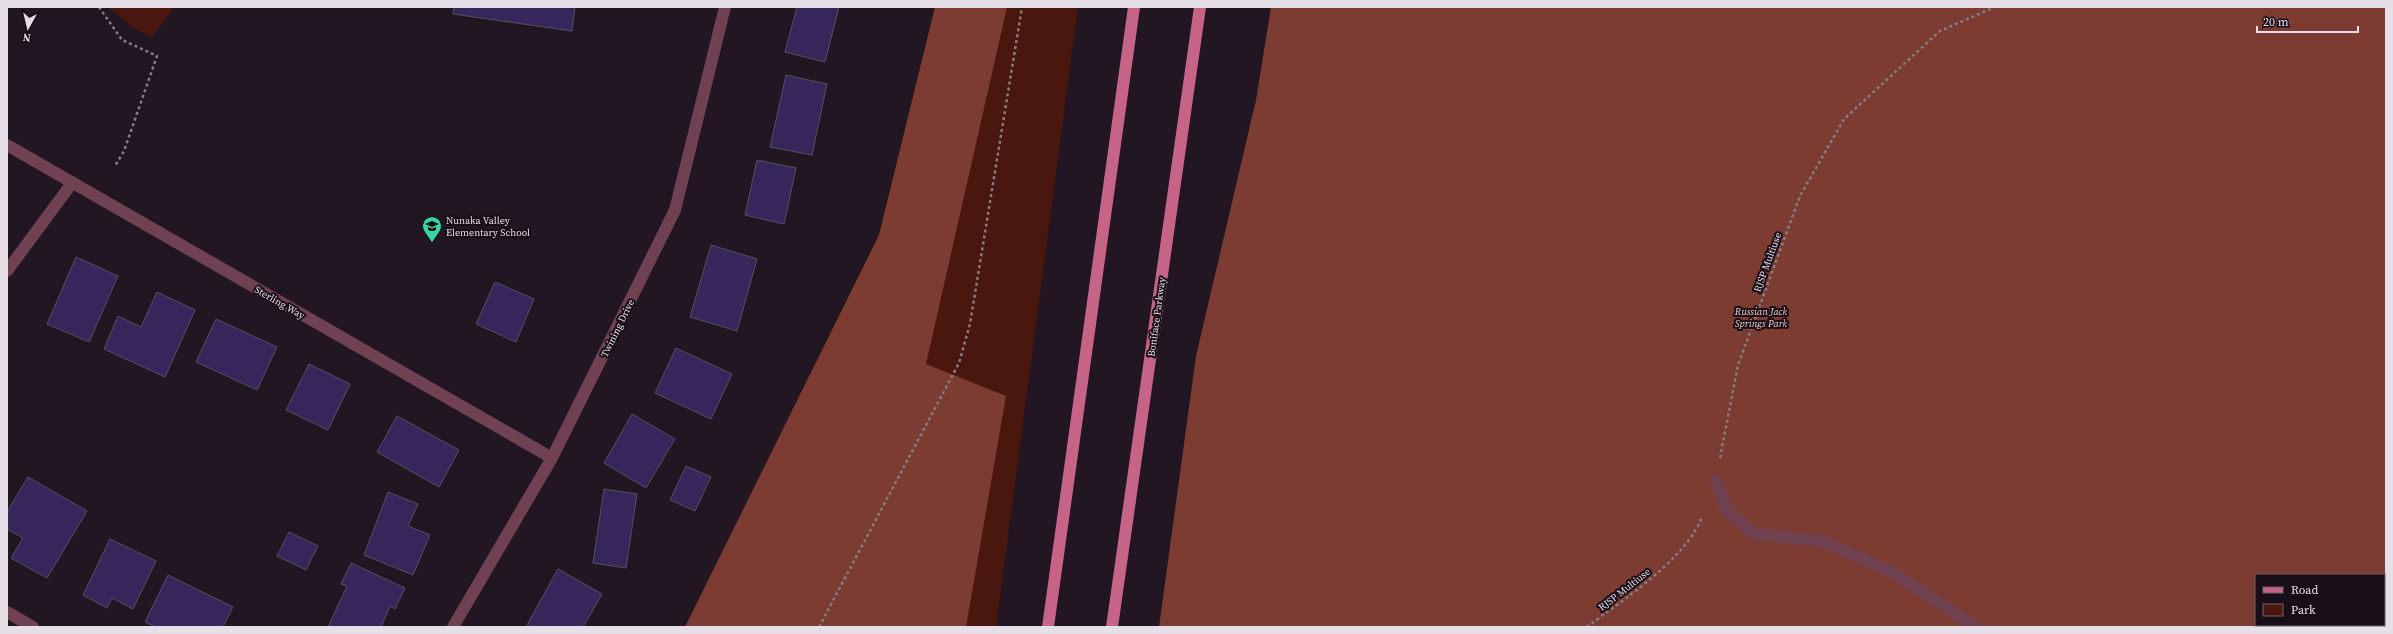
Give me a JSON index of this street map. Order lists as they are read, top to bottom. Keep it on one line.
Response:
{"streets":{"main road":["Boniface Parkway"],"street":["Sterling Way","Twining Drive"],"path":["RJSP Multiuse"]},"crossings":[["Sterling Way","Twining Drive"]],"parks":["Russian Jack Springs Park"],"places":{"school or university":["Nunaka Valley Elementary School"]},"legend":["Road","Park"],"scale_bar":"20 m","north":"bottom"}
